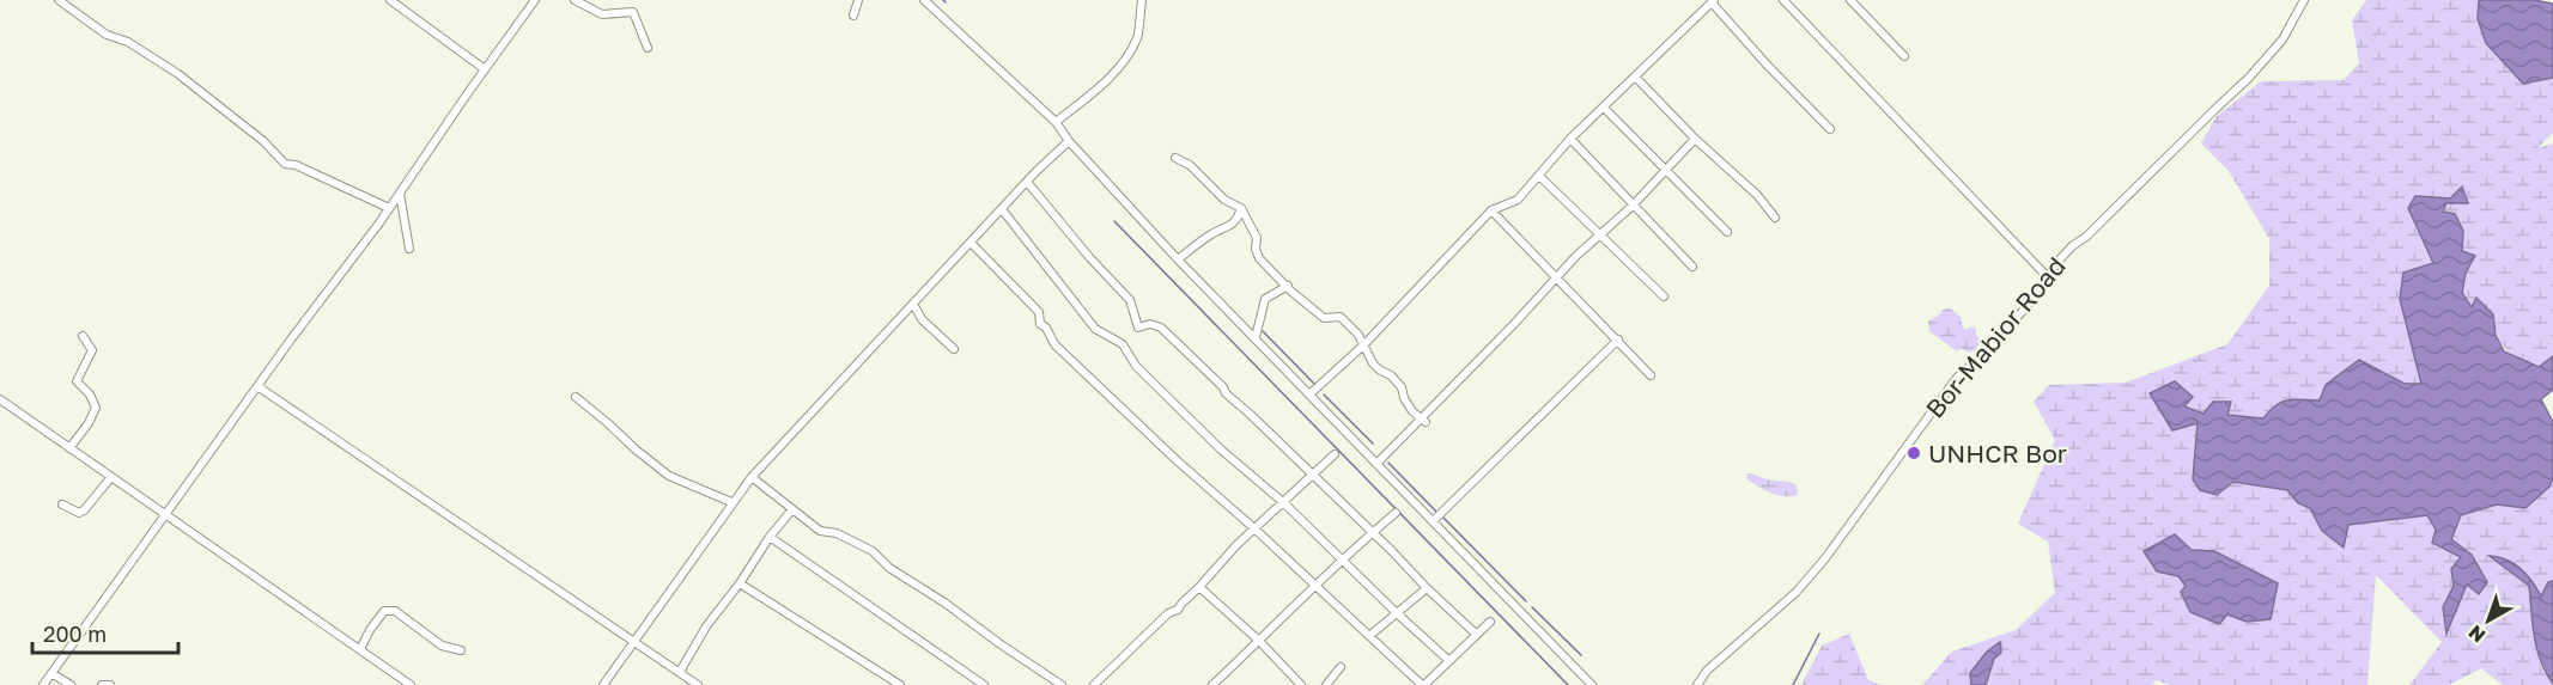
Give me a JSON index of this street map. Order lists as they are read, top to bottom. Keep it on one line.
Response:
{"streets":{"street":["Bor-Mabior Road"]},"places":["UNHCR Bor"],"scale_bar":"200 m","north":"bottom left"}
